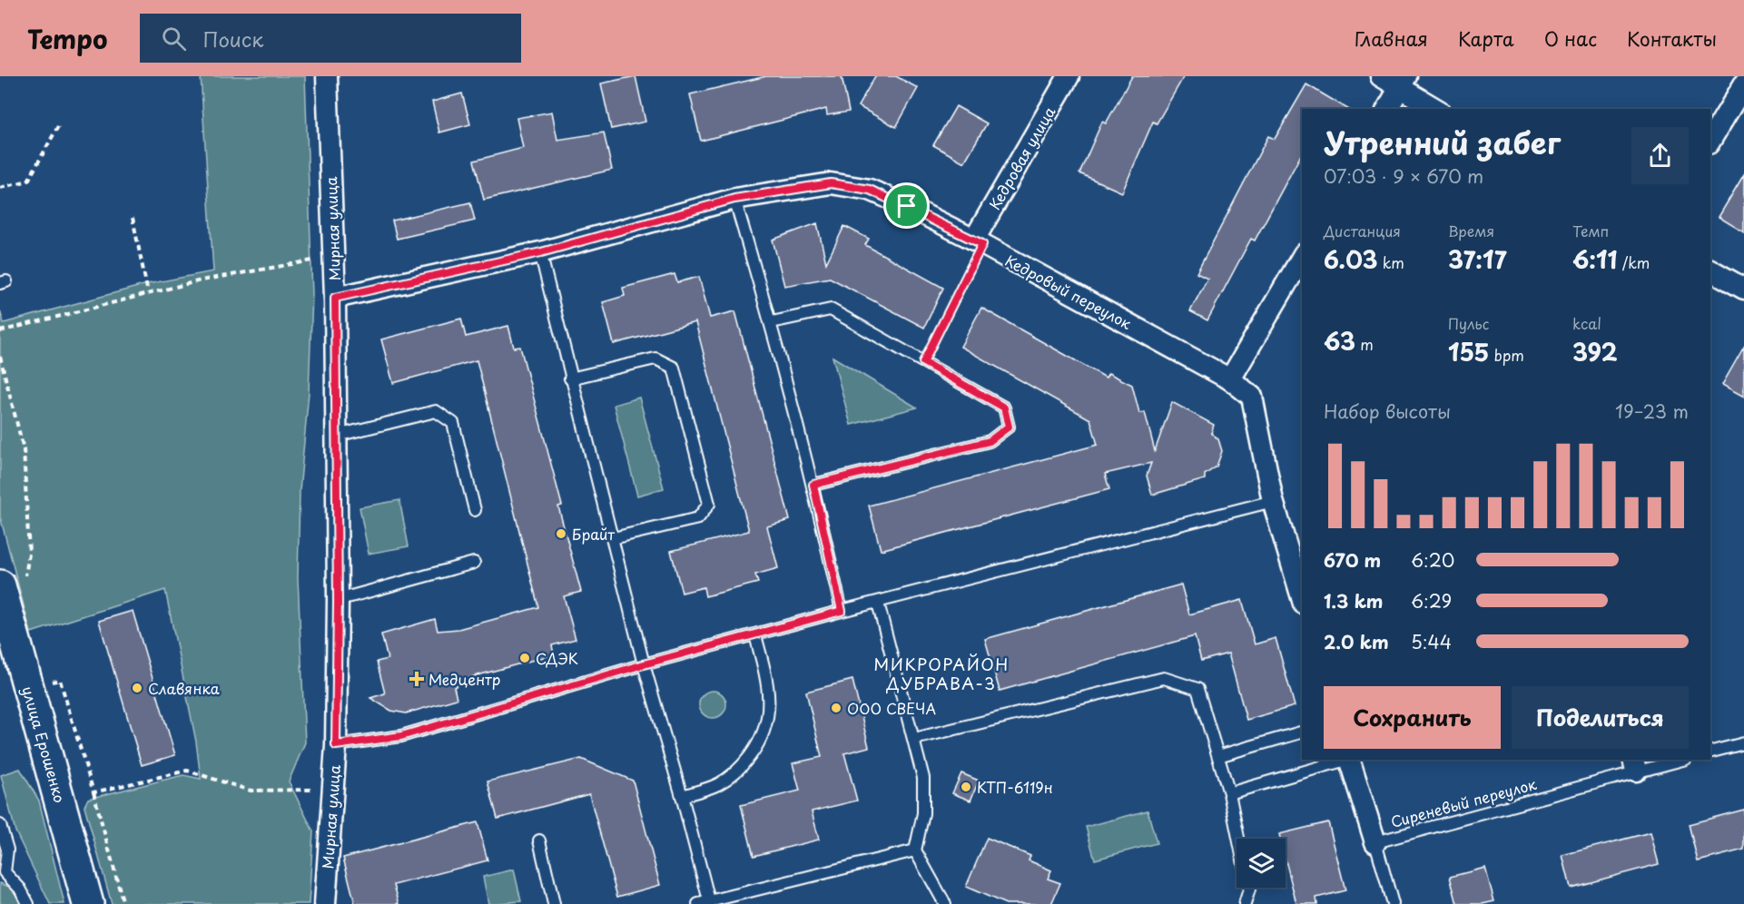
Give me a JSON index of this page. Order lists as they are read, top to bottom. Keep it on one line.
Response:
{"streets":{"main road":["улица Ерошенко"],"street":["Кедровая улица","Мирная улица","Кедровый переулок"],"lane":["Сиреневый переулок"]},"crossings":[["Кедровая улица","Кедровый переулок"],["Мирная улица","Кедровый переулок"]],"districts":["МИКРОРАЙОН ДУБРАВА-3"],"places":{"other":["Брайт","СДЭК","Славянка","ООО СВЕЧА","КТП-6119н"],"health":["Медцентр"]},"page":{"header":"Tempo","search":"Поиск","nav":["Главная","Карта","О нас","Контакты"],"heading":["Утренний забег","07:03 · 9 × 670 m"],"stats":[["Дистанция","6.03 km"],["Время","37:17"],["Темп","6:11 /km"],["63 m"],["Пульс","155 bpm"],["kcal","392"]],"chart":["Набор высоты","19–23 m"],"list":[{"name":"670 m","note":"6:20"},{"name":"1.3 km","note":"6:29"},{"name":"2.0 km","note":"5:44"}],"buttons":["Сохранить","Поделиться"]}}
